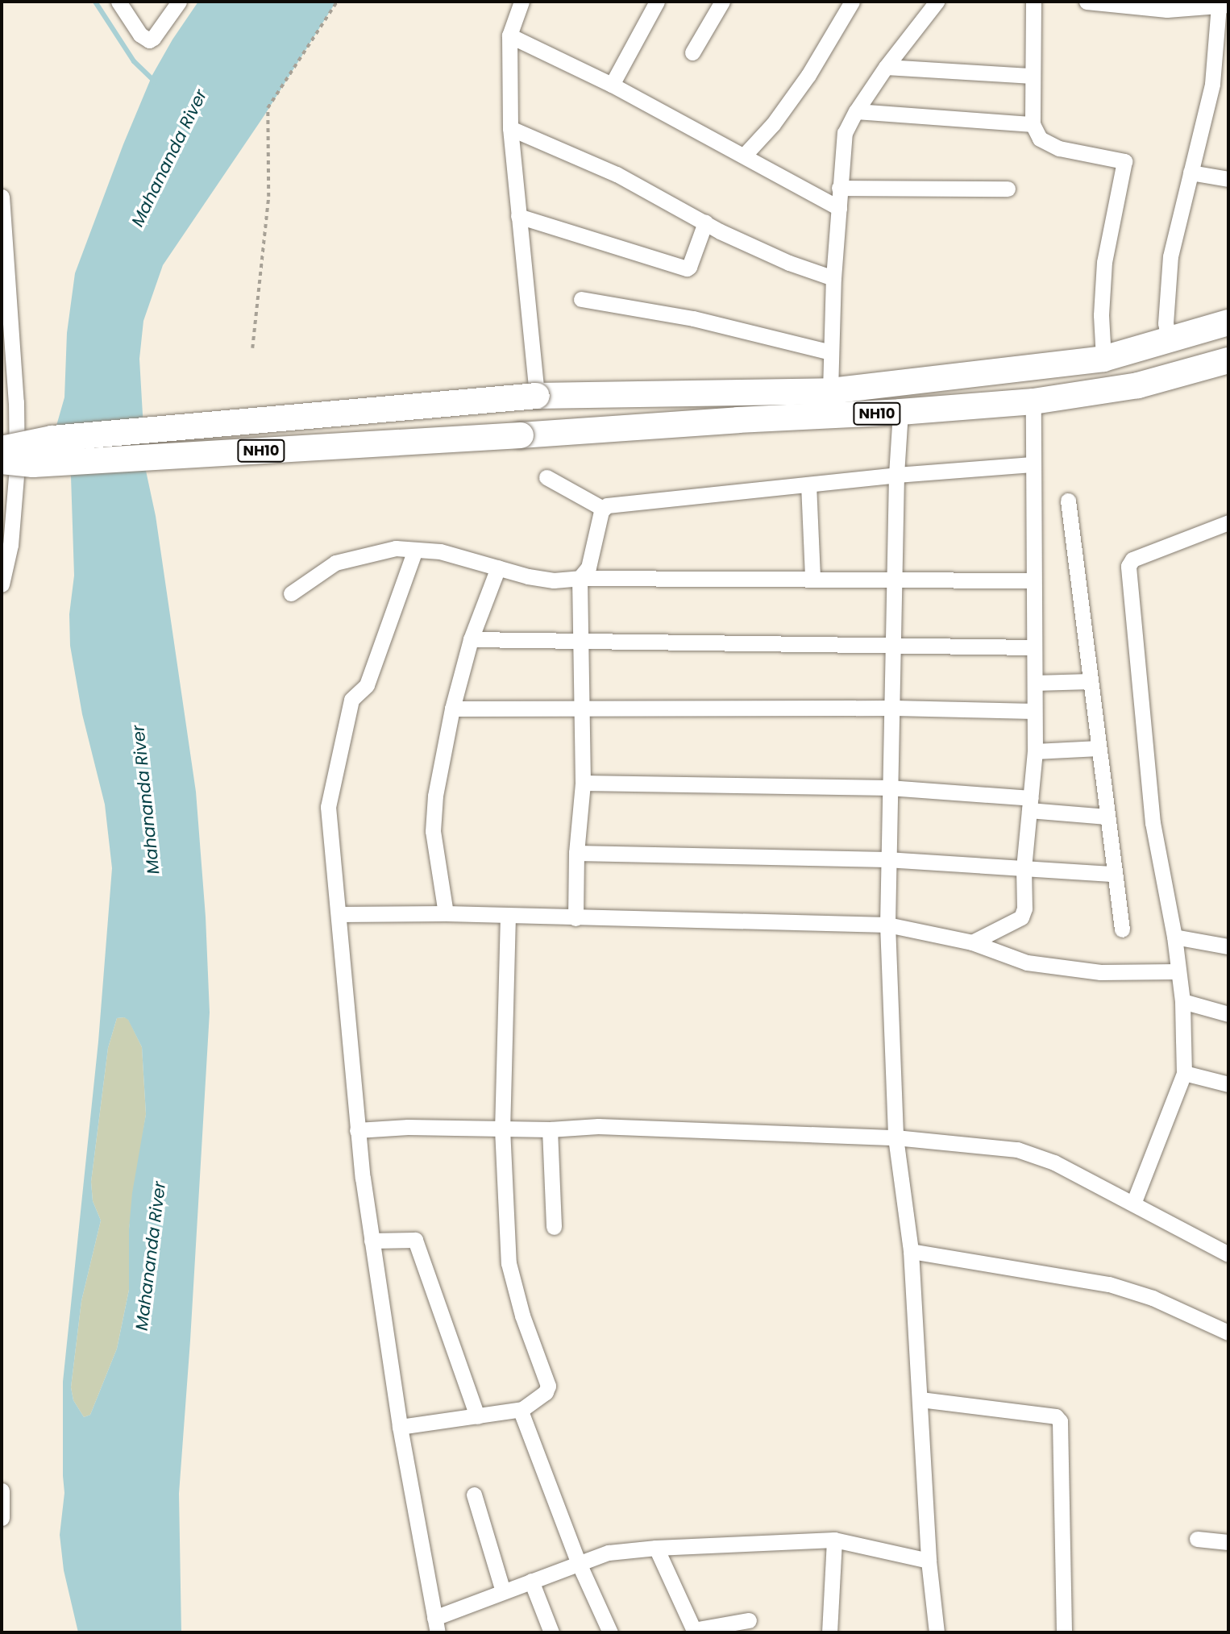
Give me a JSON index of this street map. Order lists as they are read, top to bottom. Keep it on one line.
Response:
{"streets":{"highway":["NH10"]},"water":["Mahananda River"]}
